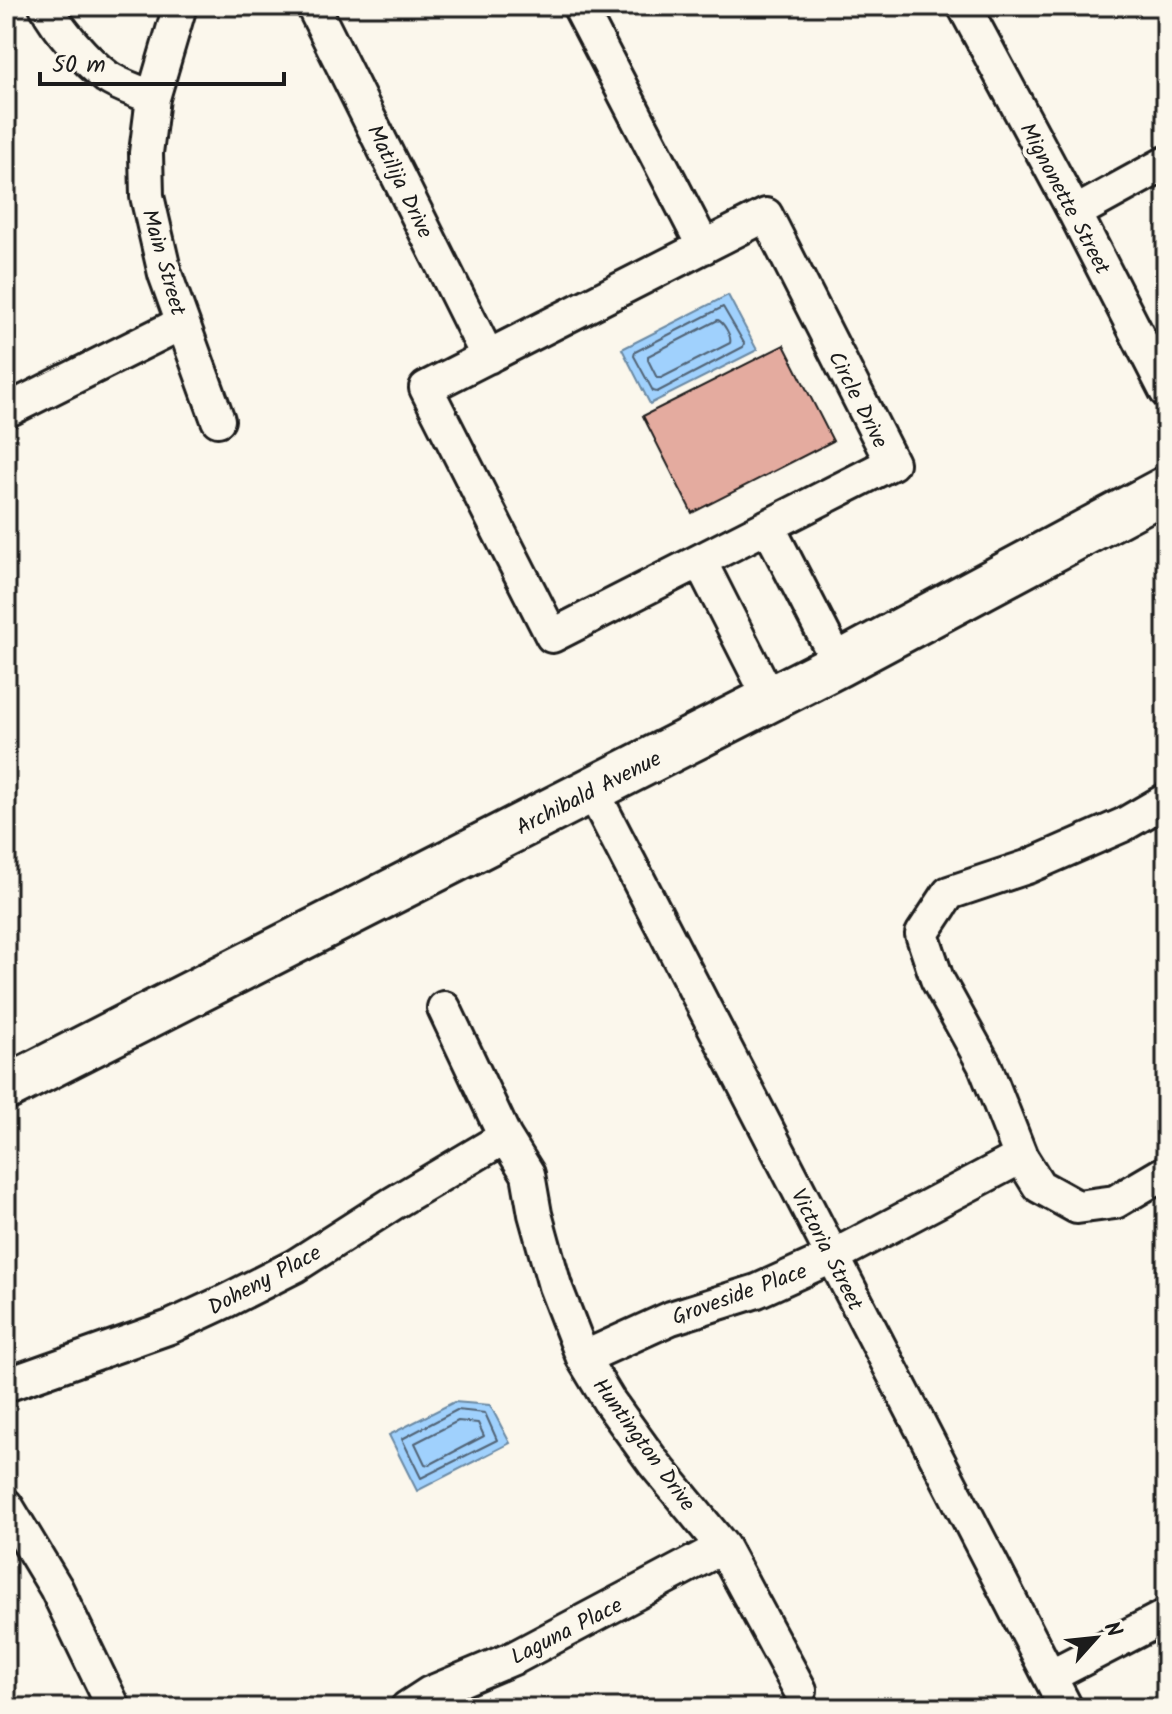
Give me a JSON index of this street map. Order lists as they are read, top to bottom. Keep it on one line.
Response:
{"streets":{"main road":["Archibald Avenue"],"street":["Matilija Drive","Mignonette Street","Main Street","Circle Drive","Victoria Street","Doheny Place","Groveside Place","Huntington Drive","Laguna Place"]},"crossings":[["Matilija Drive","Circle Drive"],["Archibald Avenue","Victoria Street"],["Victoria Street","Groveside Place"],["Doheny Place","Huntington Drive"],["Groveside Place","Huntington Drive"],["Huntington Drive","Laguna Place"]],"scale_bar":"50 m","north":"top right"}
